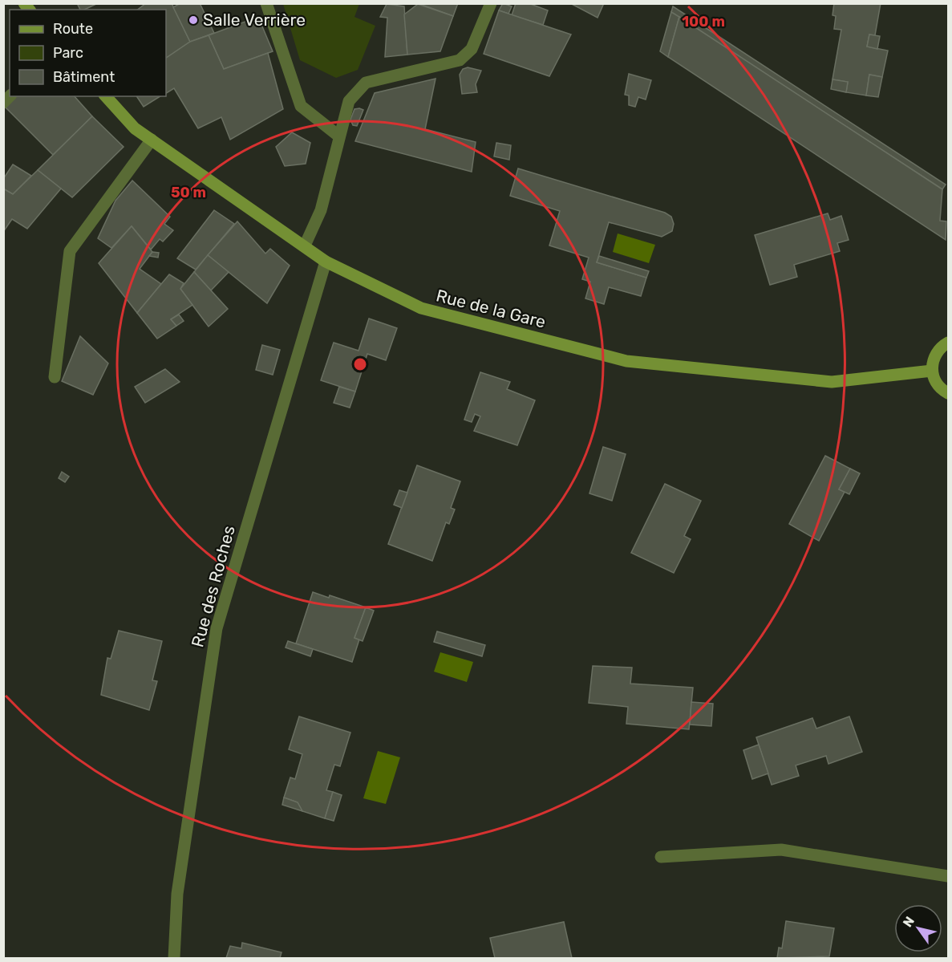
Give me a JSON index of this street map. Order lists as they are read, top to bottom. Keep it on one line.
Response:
{"streets":{"street":["Rue de la Gare","Rue des Roches"]},"crossings":[["Rue de la Gare","Rue des Roches"]],"places":["Salle Verrière"],"legend":["Route","Parc","Bâtiment"],"north":"top left","rings":["100 m","50 m"]}
